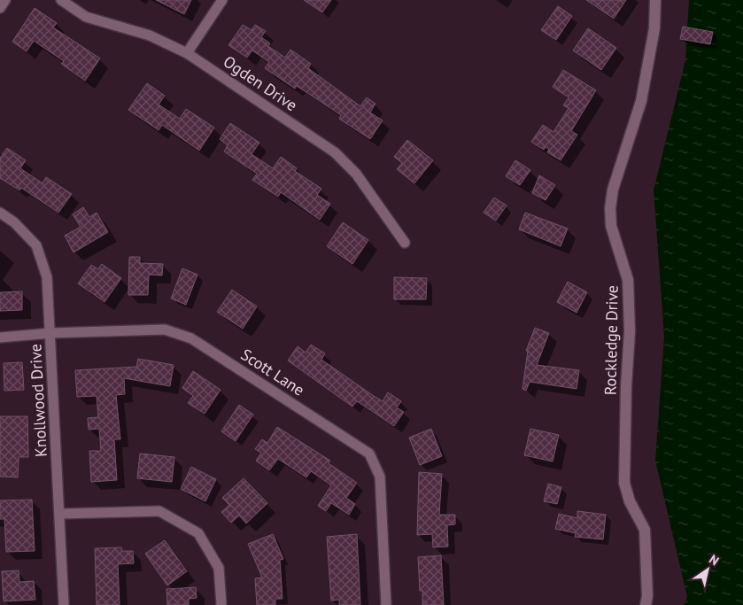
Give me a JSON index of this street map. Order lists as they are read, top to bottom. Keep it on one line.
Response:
{"streets":{"street":["Ogden Drive","Rockledge Drive","Scott Lane","Knollwood Drive"]},"crossings":[["Scott Lane","Knollwood Drive"]],"north":"top right"}
